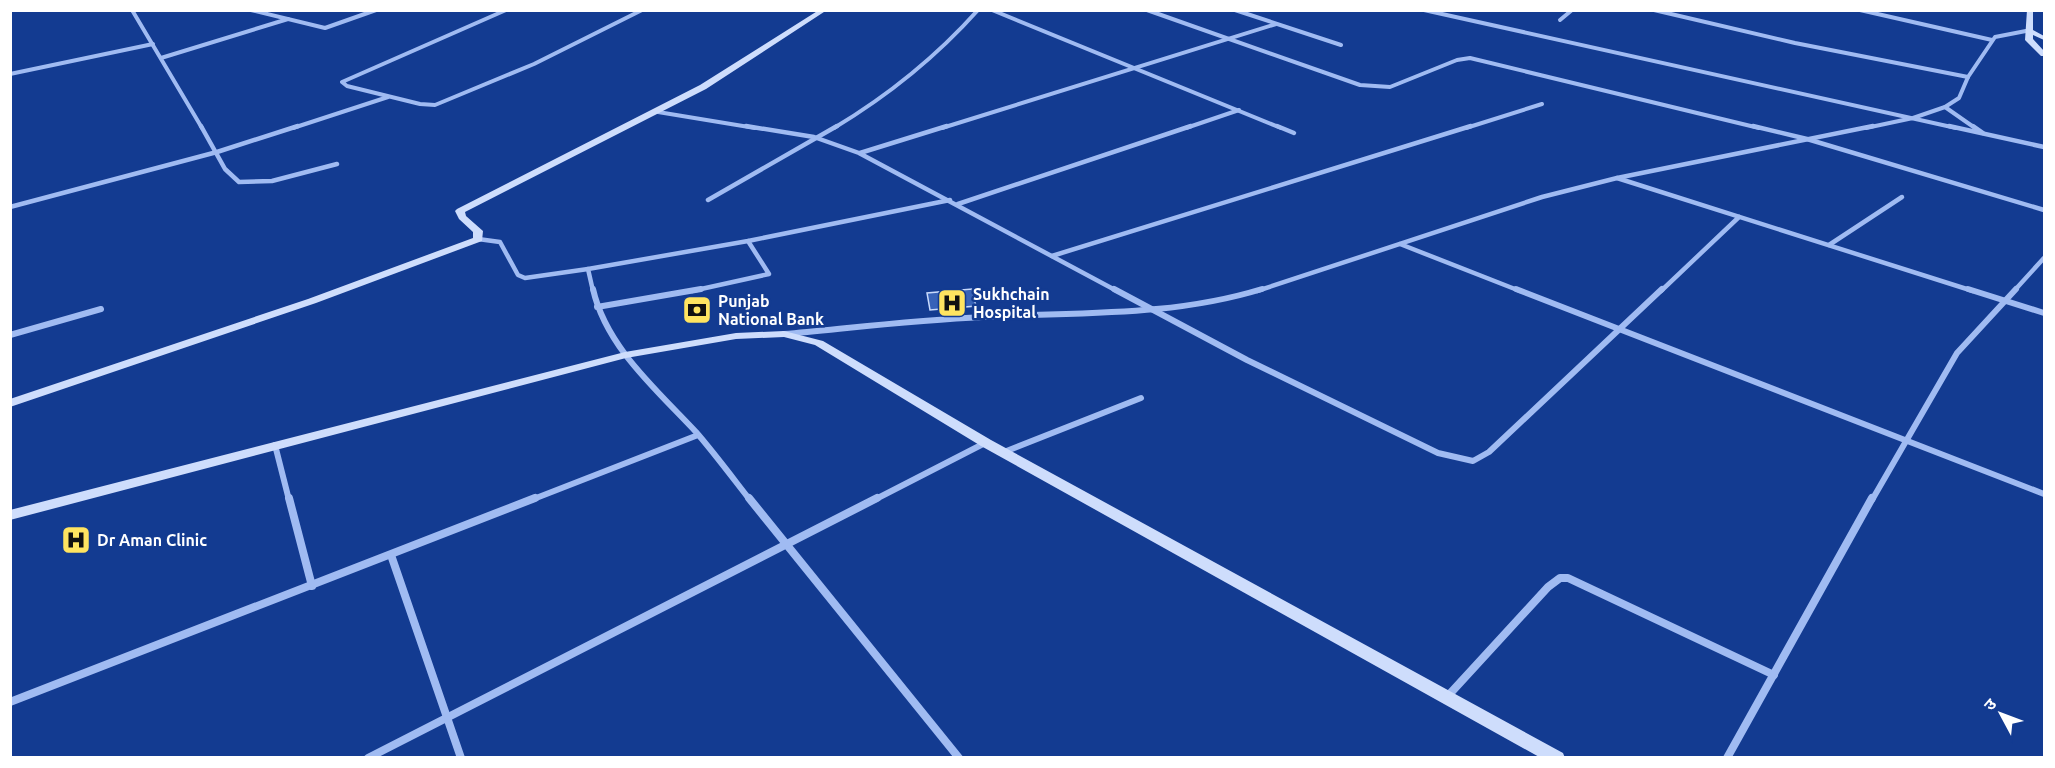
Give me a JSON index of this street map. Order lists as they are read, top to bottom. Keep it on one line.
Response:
{"places":{"hospital":["Sukhchain Hospital","Dr Aman Clinic"],"bank":["Punjab National Bank"]},"north":"top left"}
